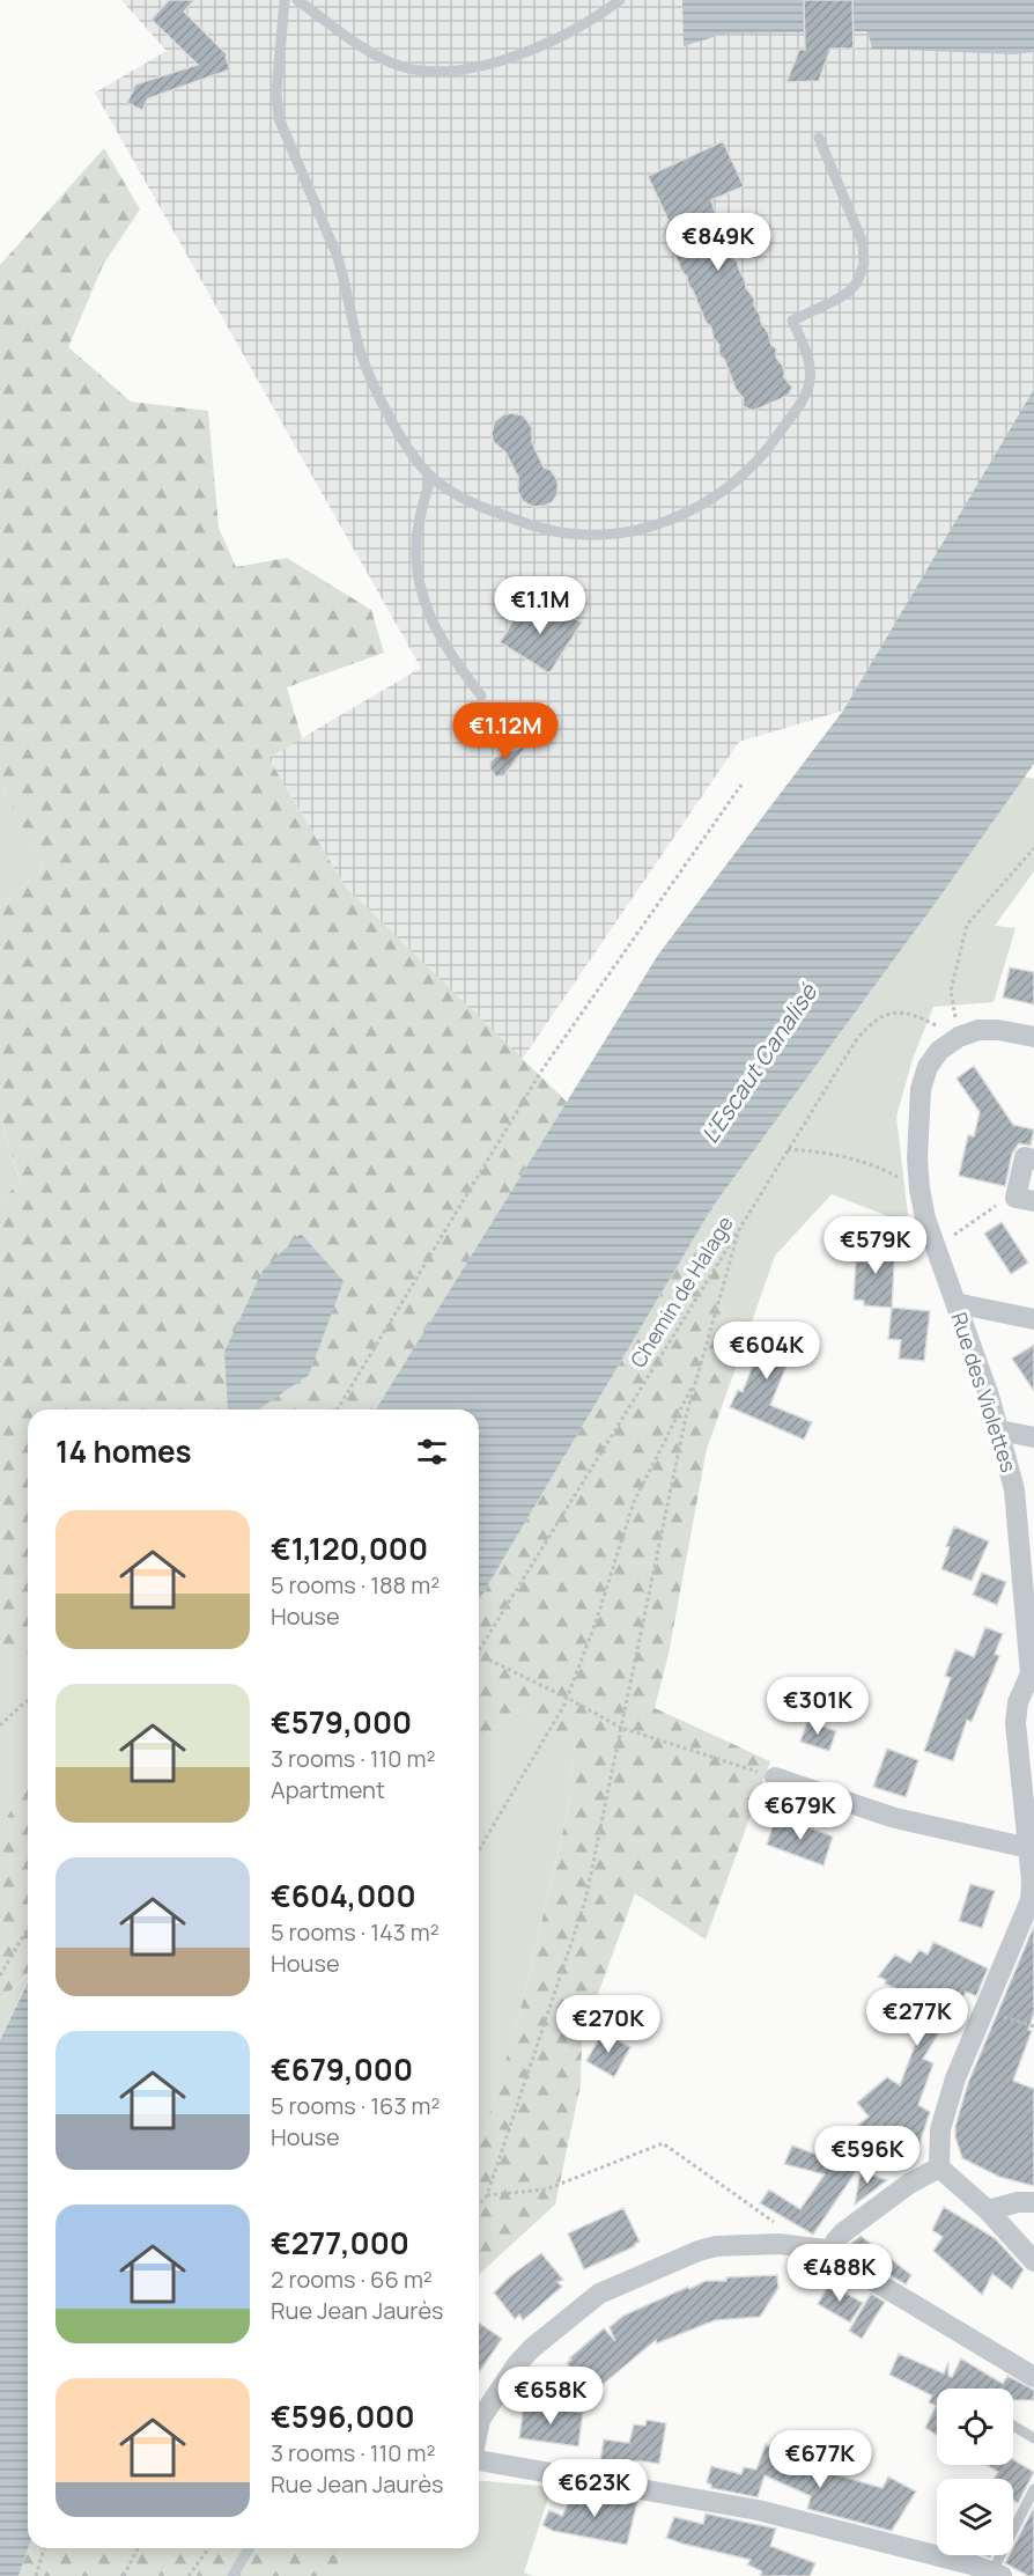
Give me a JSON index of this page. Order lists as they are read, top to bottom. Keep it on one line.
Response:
{"streets":{"street":["Rue des Violettes"],"path":["Chemin de Halage"]},"crossings":[["Chemin de Halage","Rue des Violettes"]],"water":["L'Escaut Canalisé"],"page":{"price":["€849K","€1.1M","€1.12M","€579K","€604K","€301K","€679K","€277K","€270K","€596K","€488K","€658K","€677K","€623K"],"heading":"14 homes","list":[{"name":"€1,120,000","note":"5 rooms · 188 m² · House"},{"name":"€579,000","note":"3 rooms · 110 m² · Apartment"},{"name":"€604,000","note":"5 rooms · 143 m² · House"},{"name":"€679,000","note":"5 rooms · 163 m² · House"},{"name":"€277,000","note":"2 rooms · 66 m² · Rue Jean Jaurès"},{"name":"€596,000","note":"3 rooms · 110 m² · Rue Jean Jaurès"}]}}
